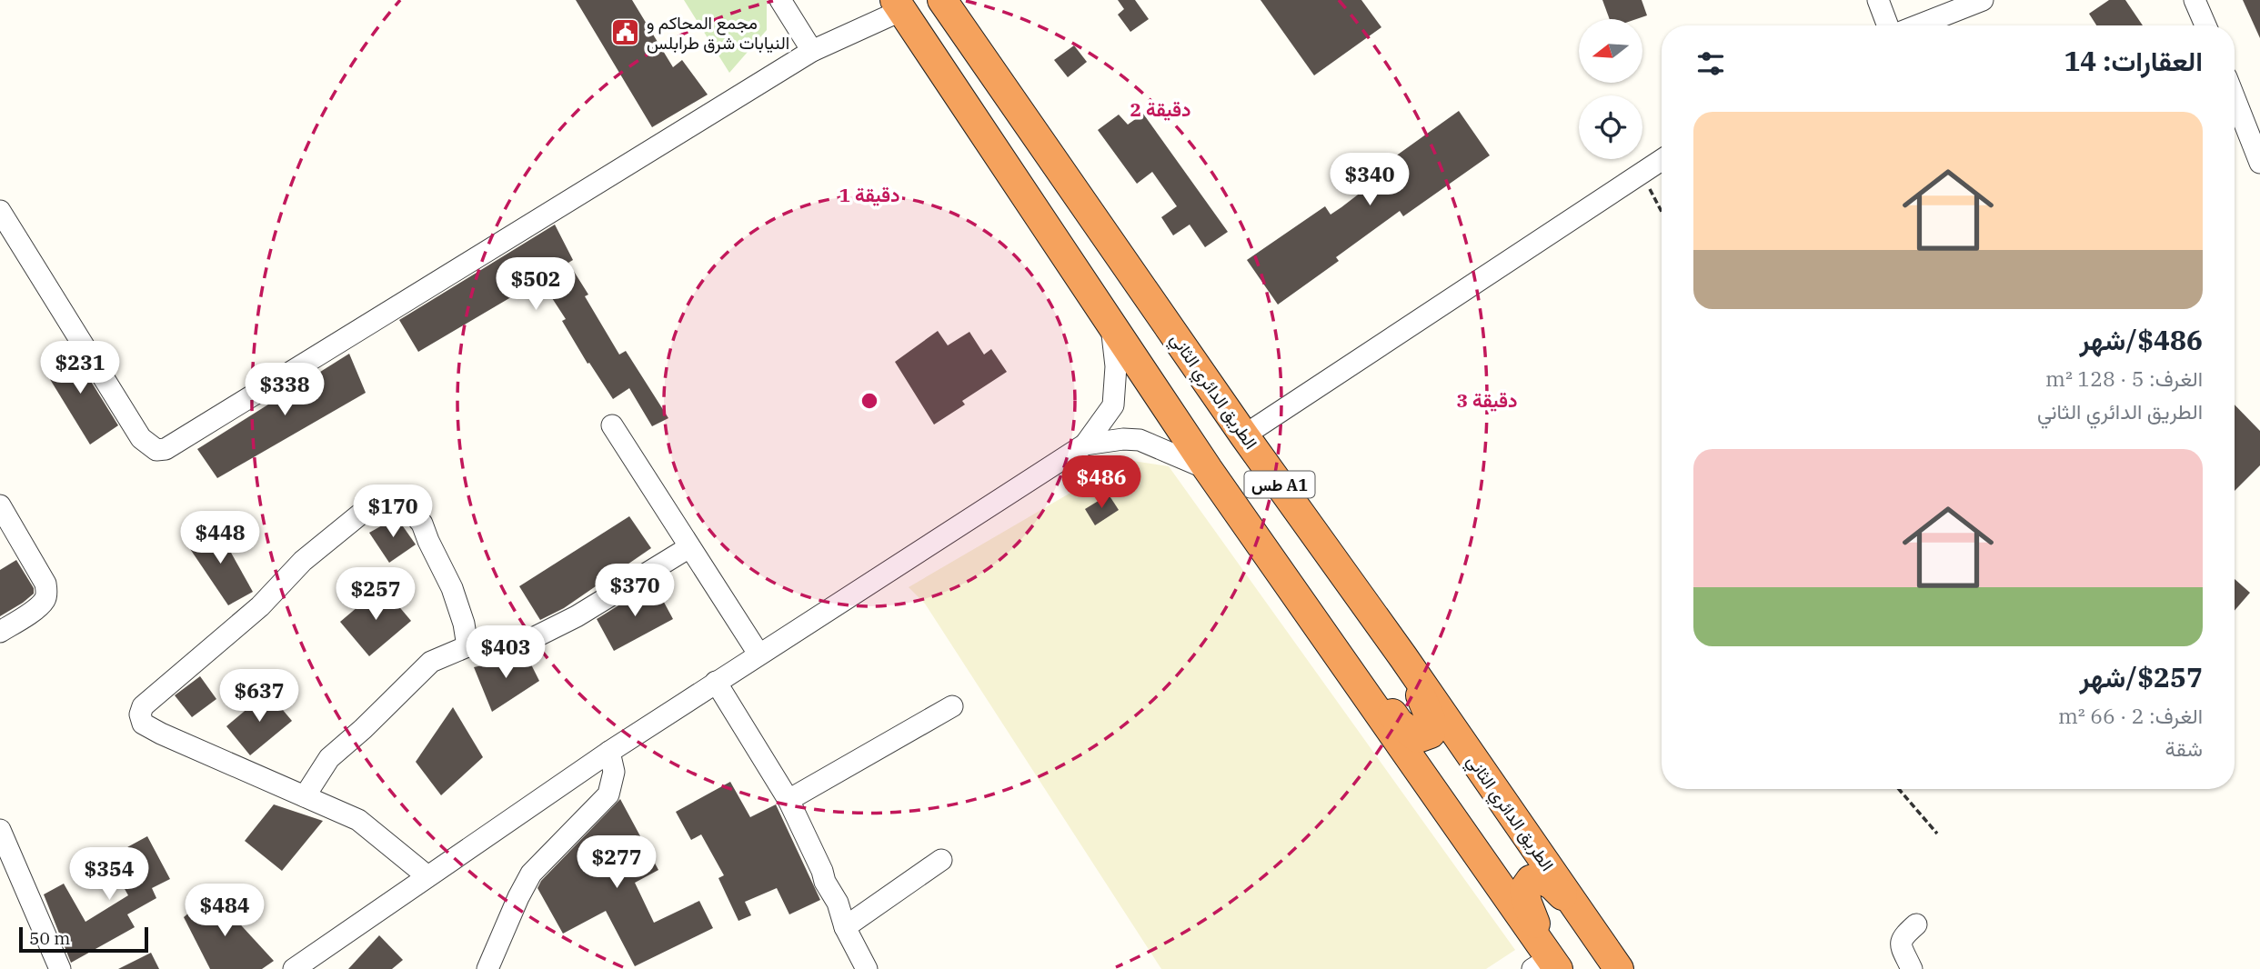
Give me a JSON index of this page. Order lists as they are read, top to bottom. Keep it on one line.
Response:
{"streets":{"highway":["الطريق الدائري الثاني","طس A1"]},"places":{"public building":["مجمع المحاكم و النيابات شرق طرابلس"]},"scale_bar":"50 m","north":"left","page":{"heading":"العقارات: 14","list":[{"name":"$486/شهر","note":"الغرف: 5 · 128 m² · الطريق الدائري الثاني"},{"name":"$257/شهر","note":"الغرف: 2 · 66 m² · شقة"}],"price":["$340","$502","$231","$338","$486","$170","$448","$370","$257","$403","$637","$277","$354","$484"],"scale":"50 m"},"rings":["2 دقيقة","1 دقيقة","3 دقيقة"]}
